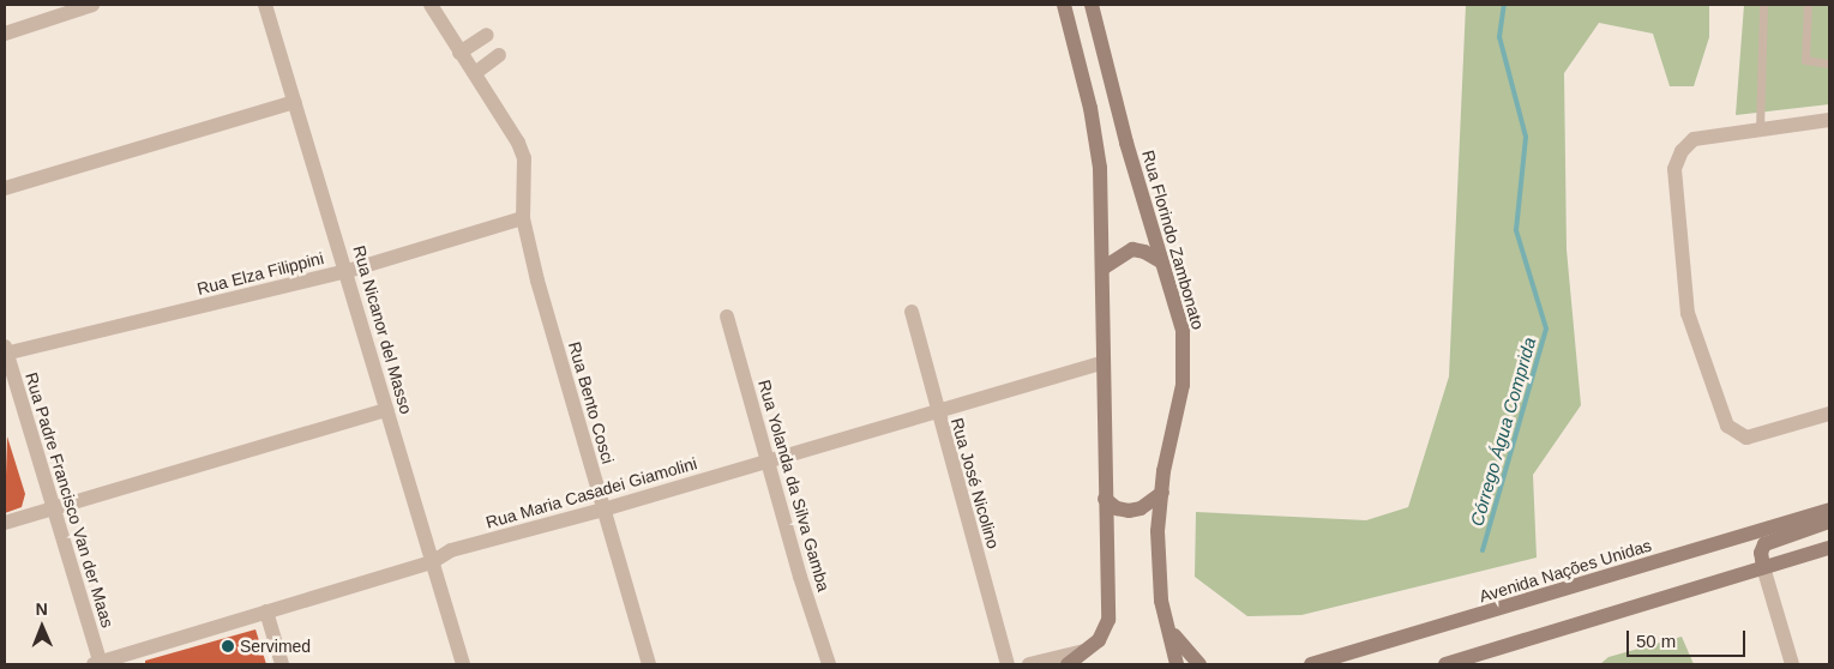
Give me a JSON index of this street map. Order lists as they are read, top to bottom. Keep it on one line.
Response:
{"streets":{"main road":["Rua Florindo Zambonato","Avenida Nações Unidas"],"street":["Rua Elza Filippini","Rua Nicanor del Masso","Rua Bento Cosci","Rua José Nicolino","Rua Yolanda da Silva Gamba","Rua Maria Casadei Giamolini","Rua Padre Francisco Van der Maas"]},"crossings":[["Rua Elza Filippini","Rua Nicanor del Masso"],["Rua Elza Filippini","Rua Bento Cosci"],["Rua Elza Filippini","Rua Padre Francisco Van der Maas"],["Rua Nicanor del Masso","Rua Maria Casadei Giamolini"],["Rua Bento Cosci","Rua Maria Casadei Giamolini"],["Rua José Nicolino","Rua Maria Casadei Giamolini"],["Rua Yolanda da Silva Gamba","Rua Maria Casadei Giamolini"],["Rua Maria Casadei Giamolini","Rua Padre Francisco Van der Maas"]],"water":["Córrego Água Comprida"],"places":["Servimed"],"scale_bar":"50 m","north":"top"}
